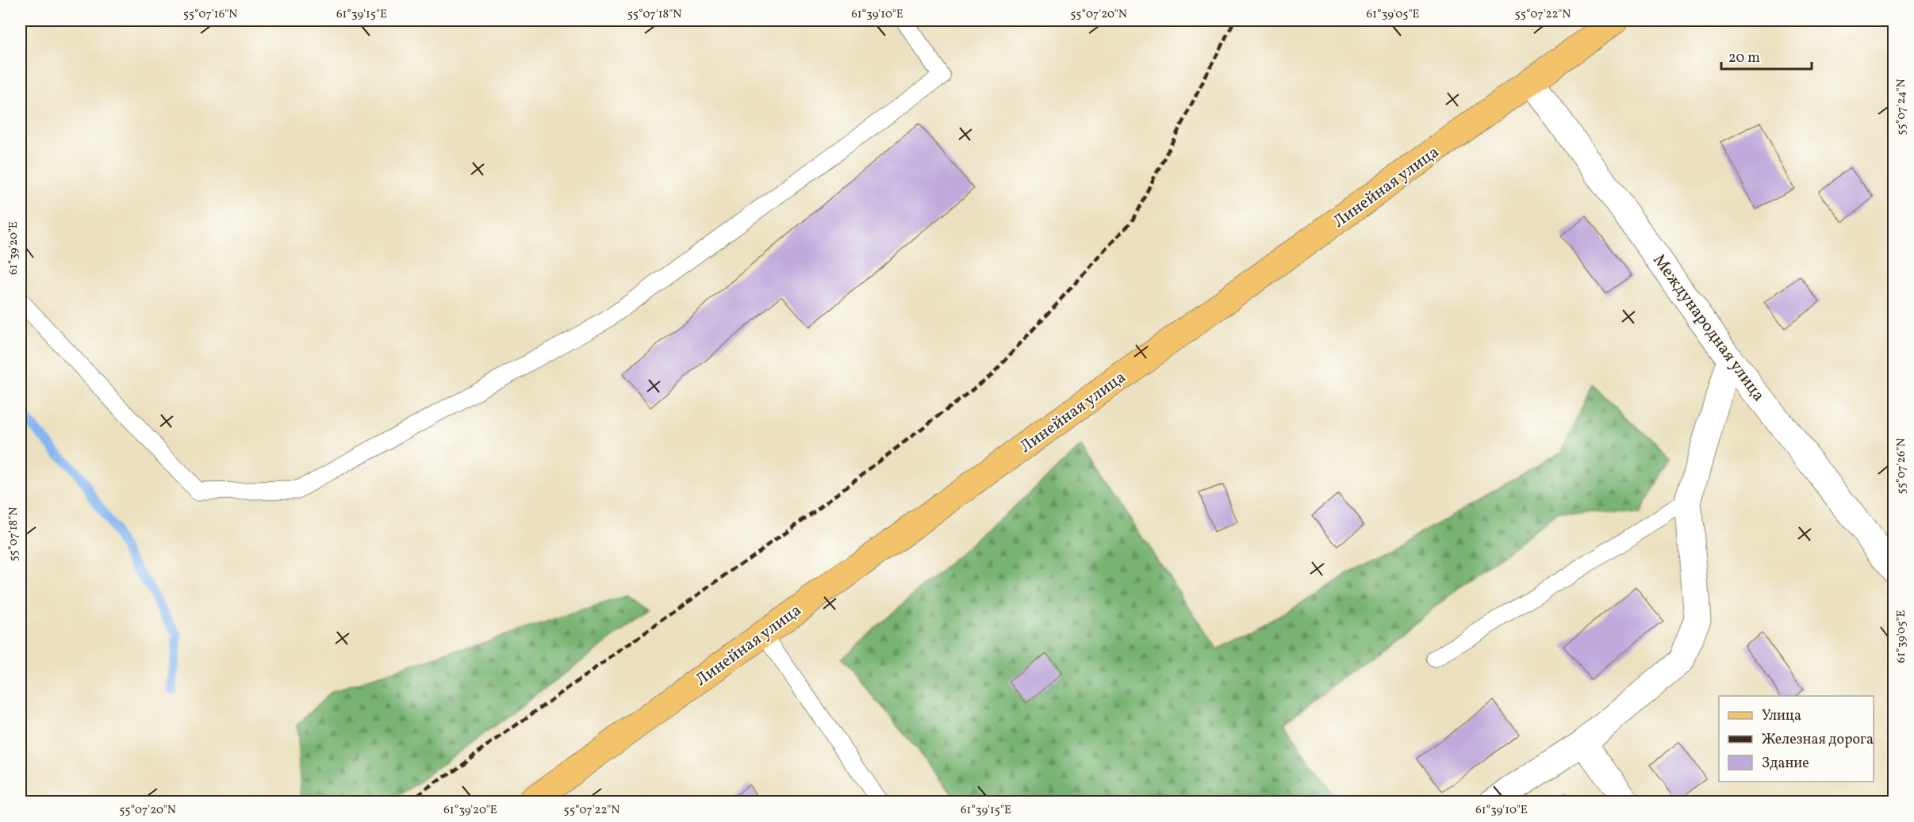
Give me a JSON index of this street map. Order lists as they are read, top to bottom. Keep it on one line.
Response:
{"streets":{"main road":["Линейная улица"],"street":["Международная улица"]},"crossings":[["Линейная улица","Международная улица"]],"legend":["Улица","Железная дорога","Здание"],"scale_bar":"20 m","coordinates":["55°07'16\"N","61°39'15\"E","55°07'18\"N","61°39'10\"E","55°07'20\"N","61°39'05\"E","55°07'22\"N","55°07'24\"N","61°39'20\"E","55°07'26\"N"]}
